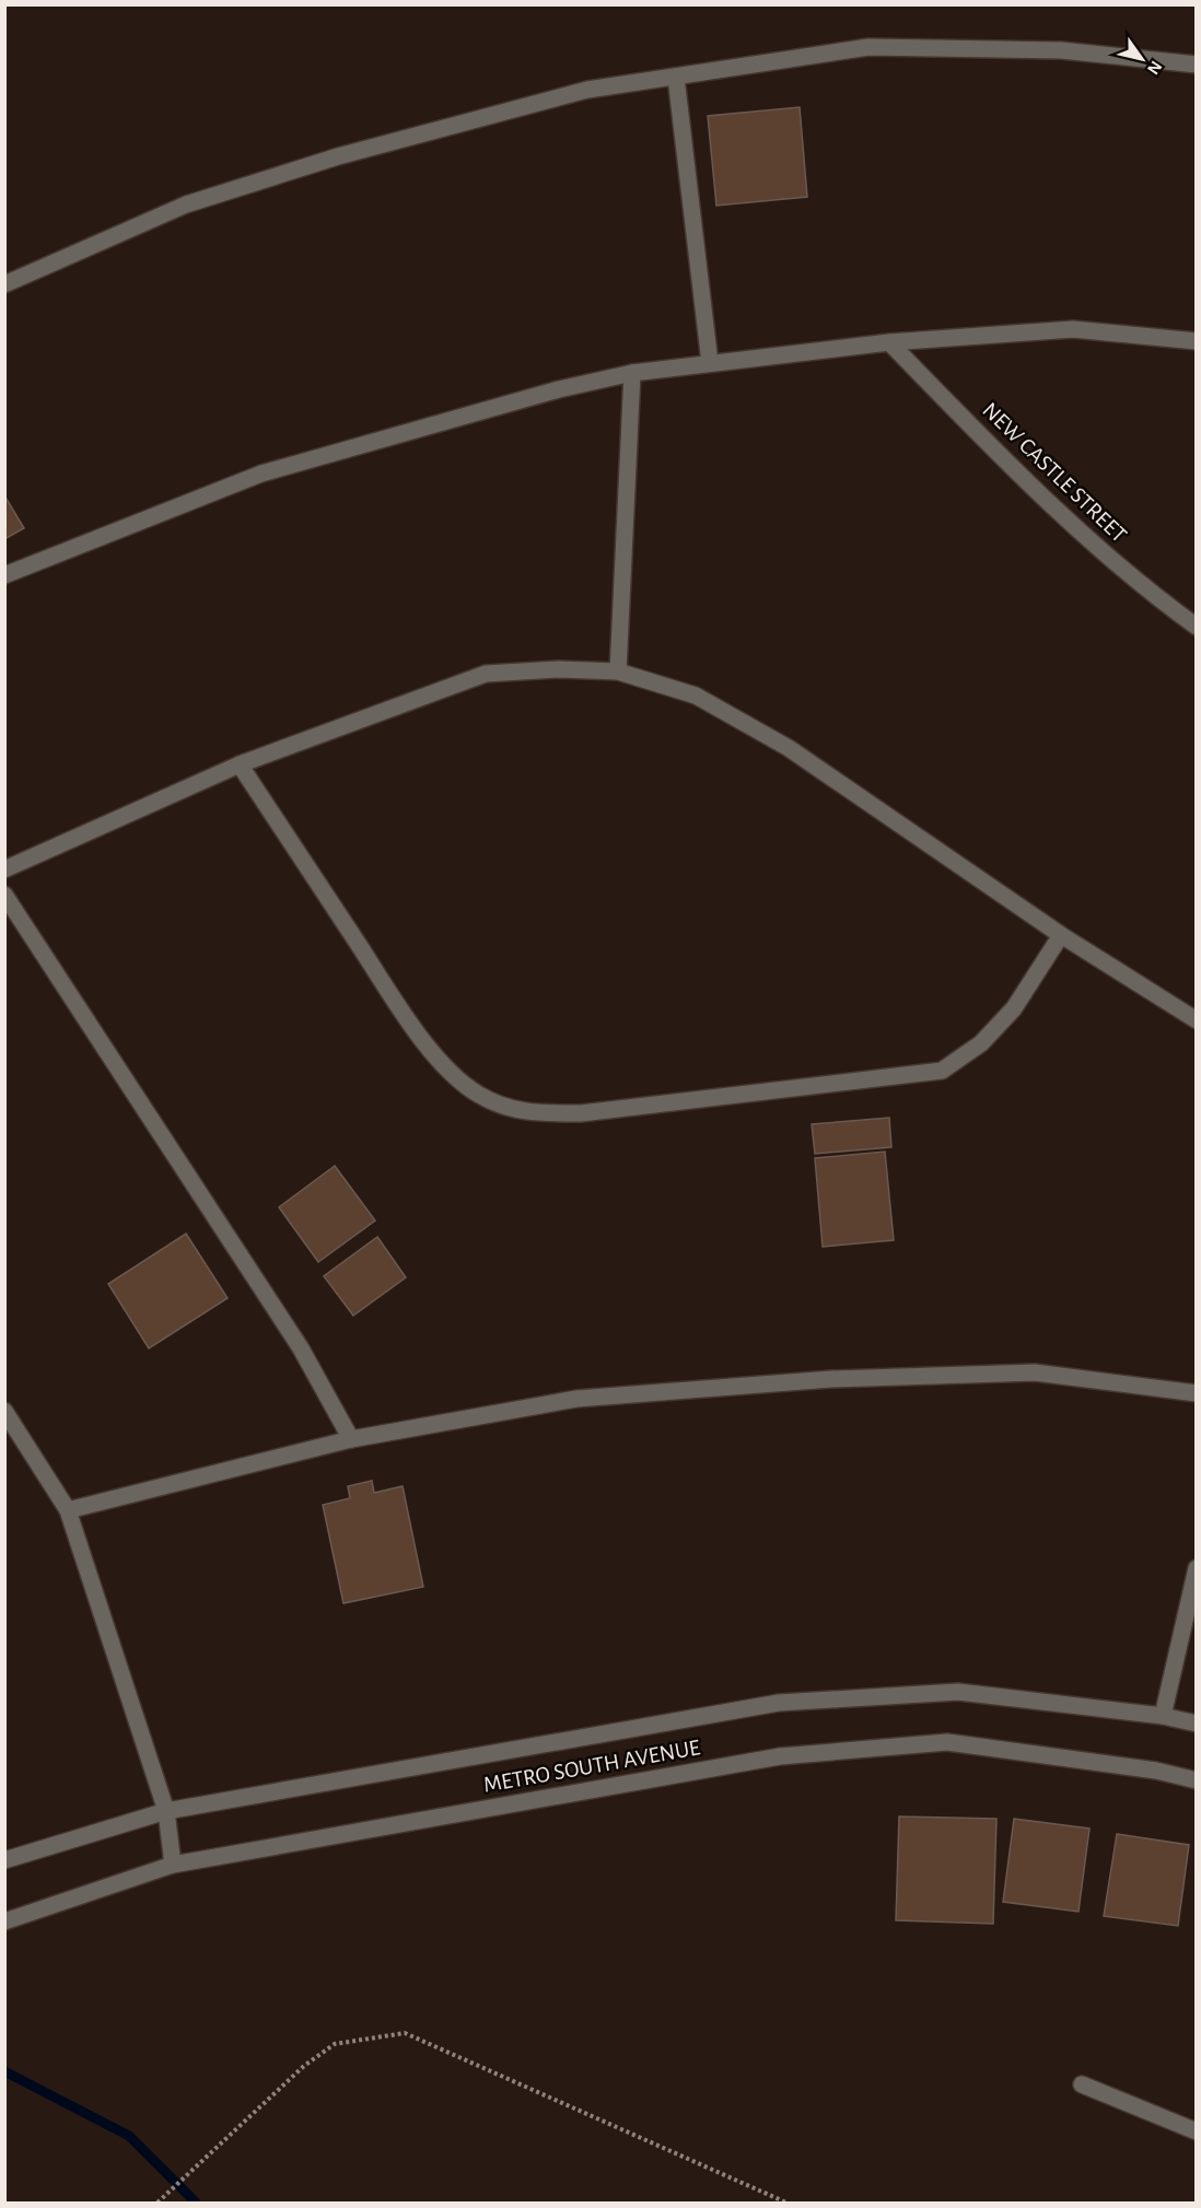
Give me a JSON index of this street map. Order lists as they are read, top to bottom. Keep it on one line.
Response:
{"streets":{"street":["NEW CASTLE STREET","METRO SOUTH AVENUE"]},"north":"bottom right"}
